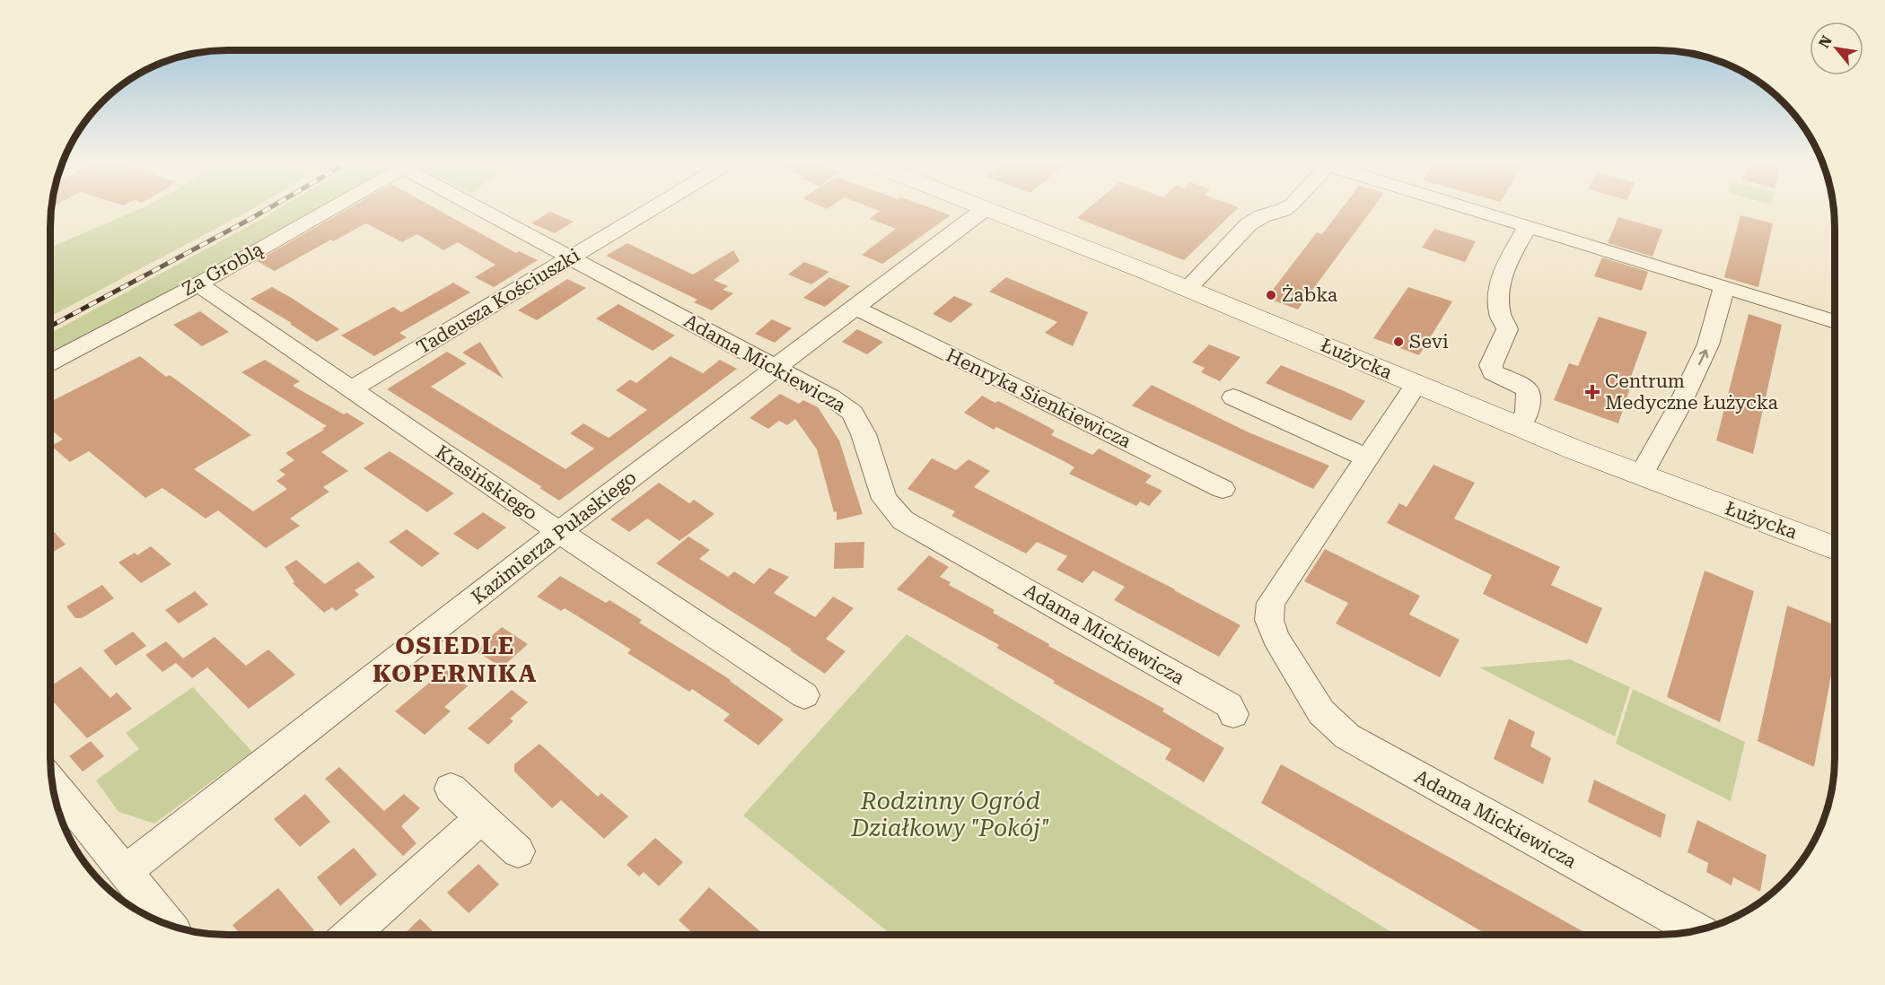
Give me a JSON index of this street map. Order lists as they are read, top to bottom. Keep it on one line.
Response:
{"streets":{"street":["Za Groblą","Tadeusza Kościuszki","Łużycka","Adama Mickiewicza","Henryka Sienkiewicza","Krasińskiego","Kazimierza Pułaskiego"]},"crossings":[["Za Groblą","Krasińskiego"],["Tadeusza Kościuszki","Adama Mickiewicza"],["Tadeusza Kościuszki","Krasińskiego"],["Łużycka","Adama Mickiewicza"],["Adama Mickiewicza","Kazimierza Pułaskiego"],["Henryka Sienkiewicza","Kazimierza Pułaskiego"],["Krasińskiego","Kazimierza Pułaskiego"]],"districts":["OSIEDLE KOPERNIKA"],"parks":["Rodzinny Ogród Działkowy \"Pokój\""],"places":{"other":["Żabka","Sevi"],"health":["Centrum Medyczne Łużycka"]},"north":"top left"}
